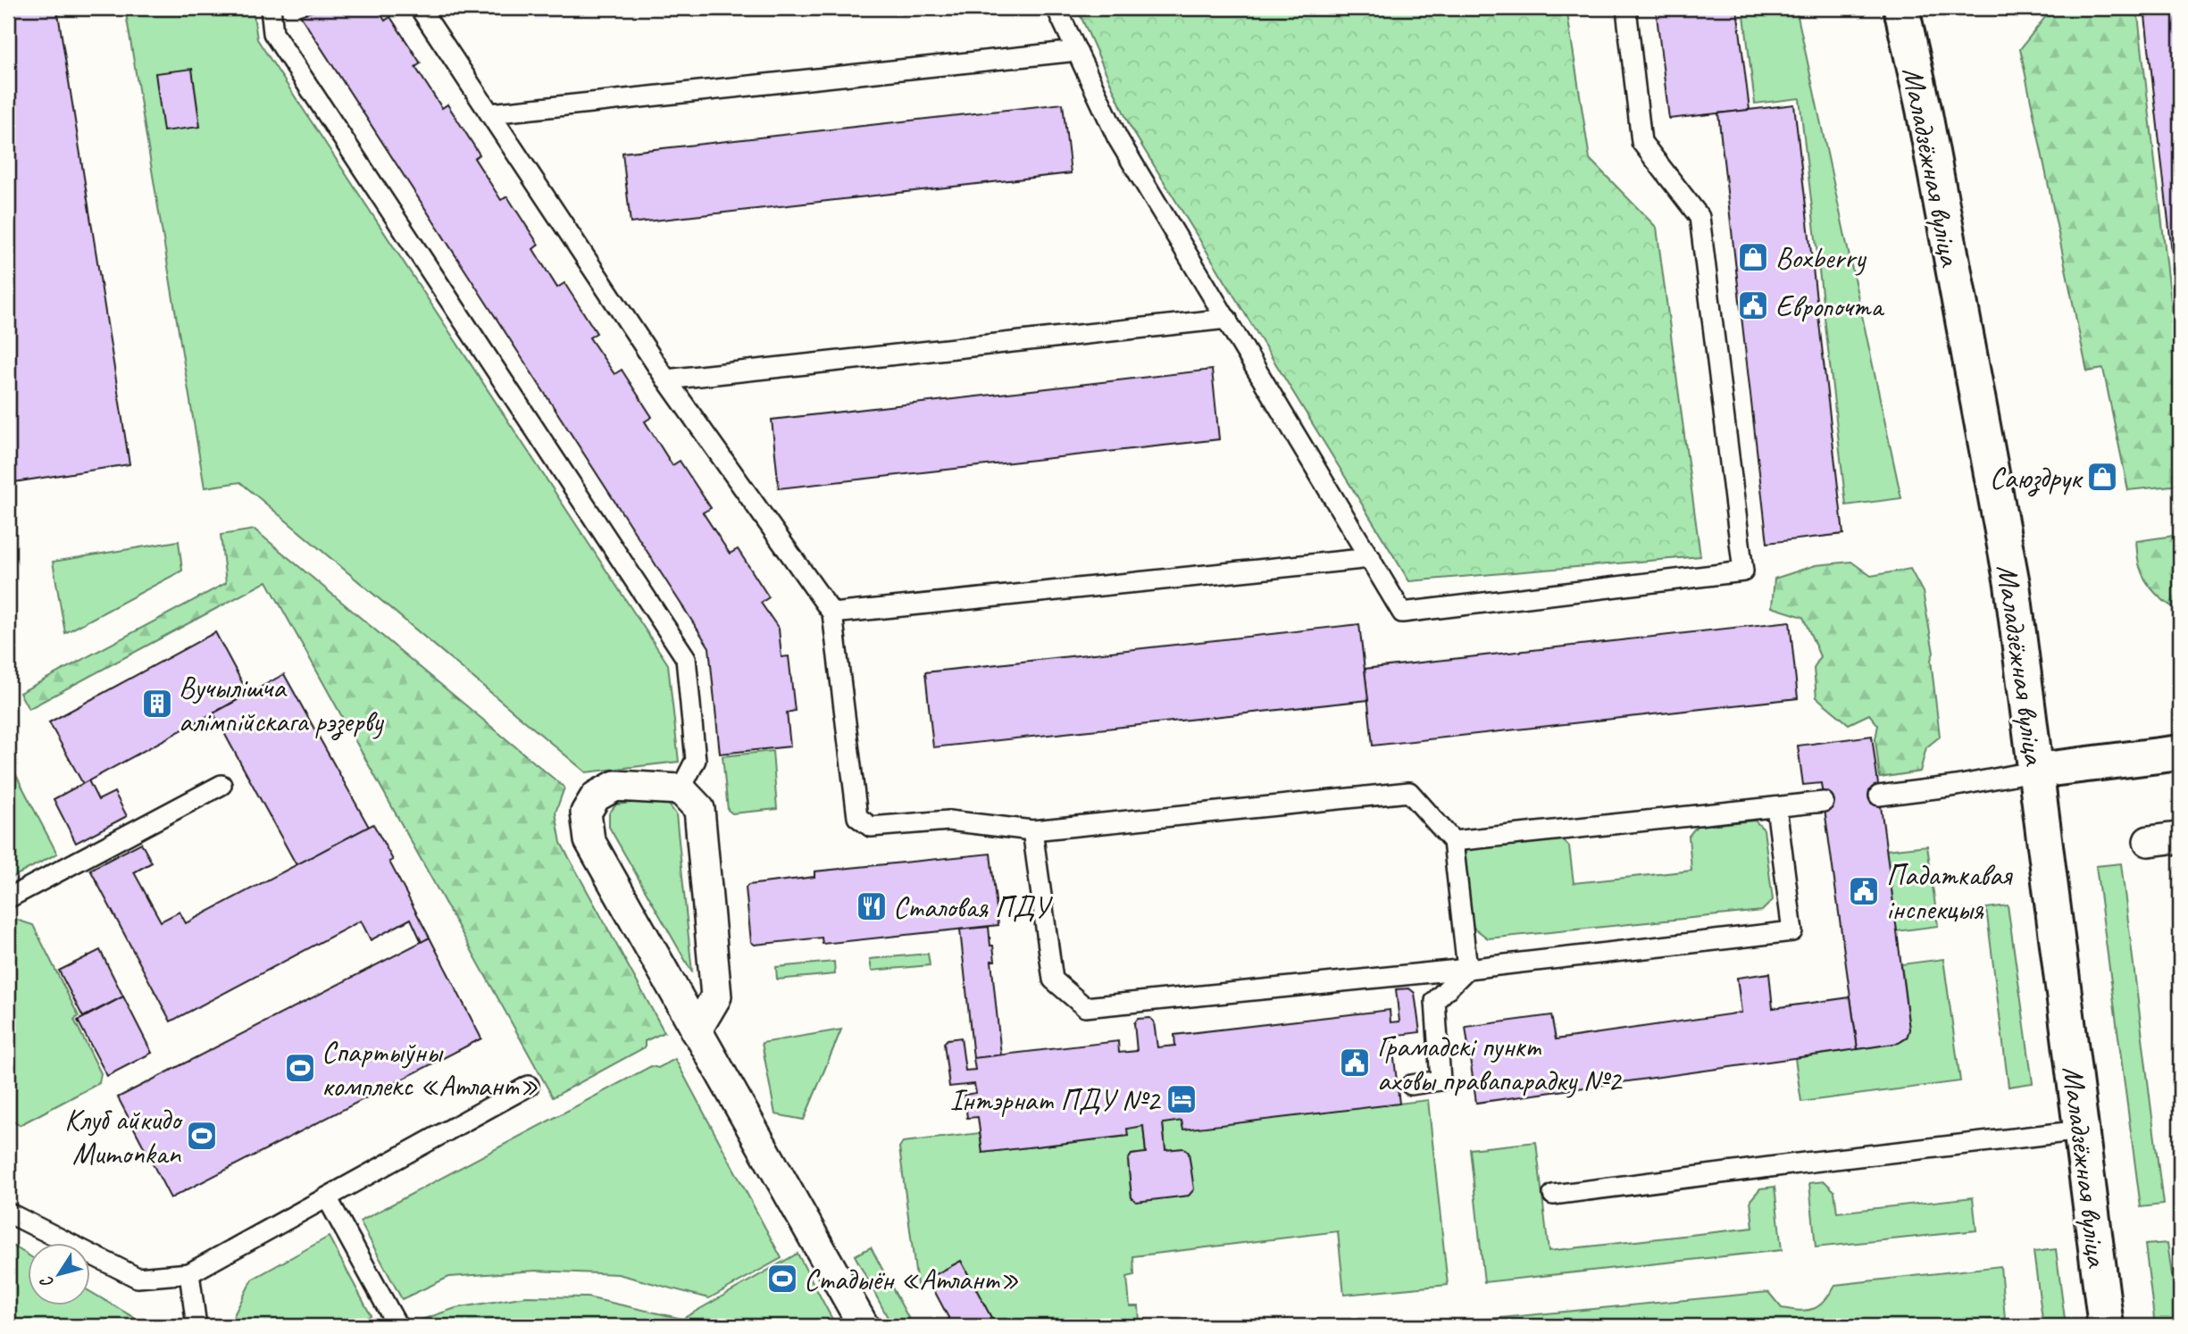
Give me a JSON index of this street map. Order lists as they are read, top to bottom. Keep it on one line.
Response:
{"streets":{"main road":["Маладзёжная вуліца"]},"places":{"shop":["Boxberry","Саюздрук"],"public building":["Европочта","Падаткавая інспекцыя","Грамадскі пункт аховы правапарадку №2"],"building":["Вучылішча алімпійскага рэзерву"],"restaurant":["Сталовая ПДУ"],"sports":["Спартыўны комплекс «Атлант»","Клуб айкидо Mumonkan","Стадыён «Атлант»"],"hotel":["Інтэрнат ПДУ №2"]},"north":"bottom left"}
